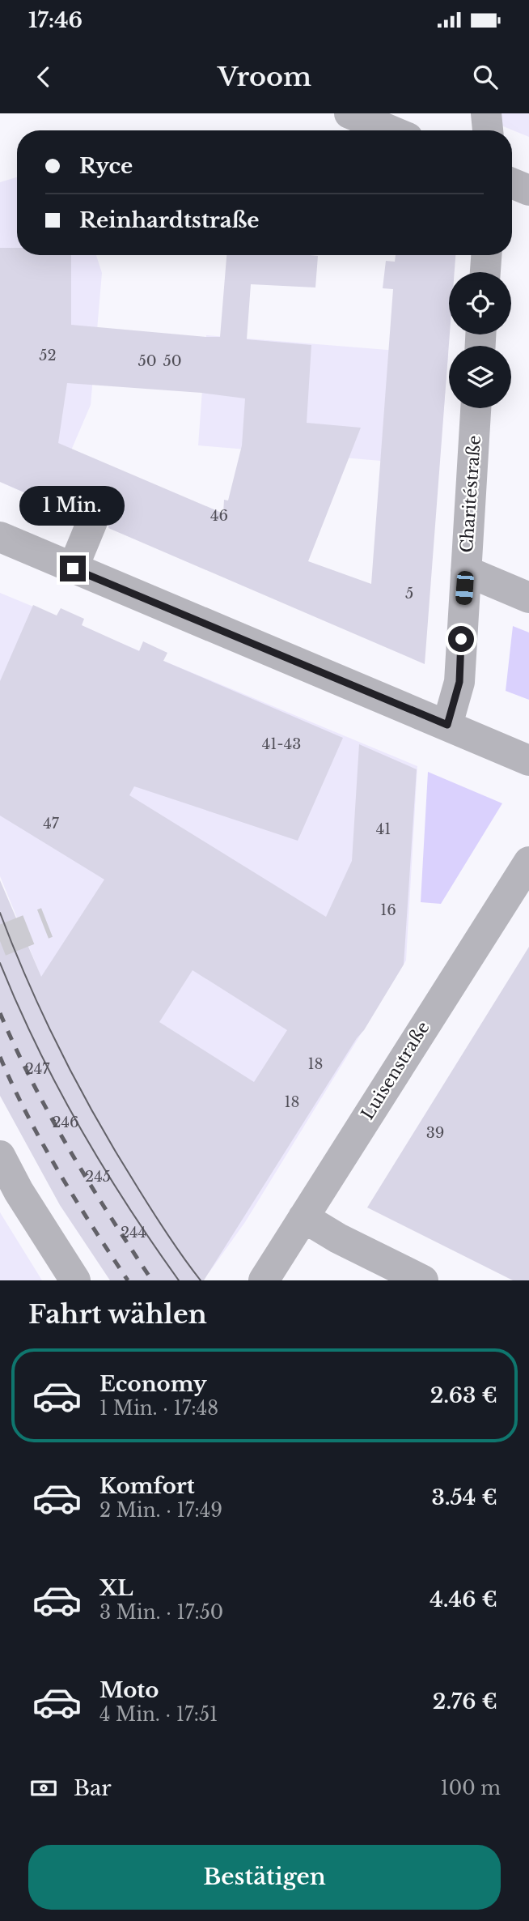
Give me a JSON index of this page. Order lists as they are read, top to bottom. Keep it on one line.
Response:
{"streets":{"street":["Charitéstraße","Luisenstraße"]},"house_numbers":["52","50","50","46","5","41-43","47","41","16","18","247","18","246","39","245","244"],"page":{"status":"17:46","header":"Vroom","banner":["Ryce","Reinhardtstraße"],"bubble":"1 Min.","heading":"Fahrt wählen","list":[{"name":"Economy","note":"1 Min. · 17:48","value":"2.63 €"},{"name":"Komfort","note":"2 Min. · 17:49","value":"3.54 €"},{"name":"XL","note":"3 Min. · 17:50","value":"4.46 €"},{"name":"Moto","note":"4 Min. · 17:51","value":"2.76 €"}],"pay":["Bar","100 m"],"buttons":"Bestätigen"}}
